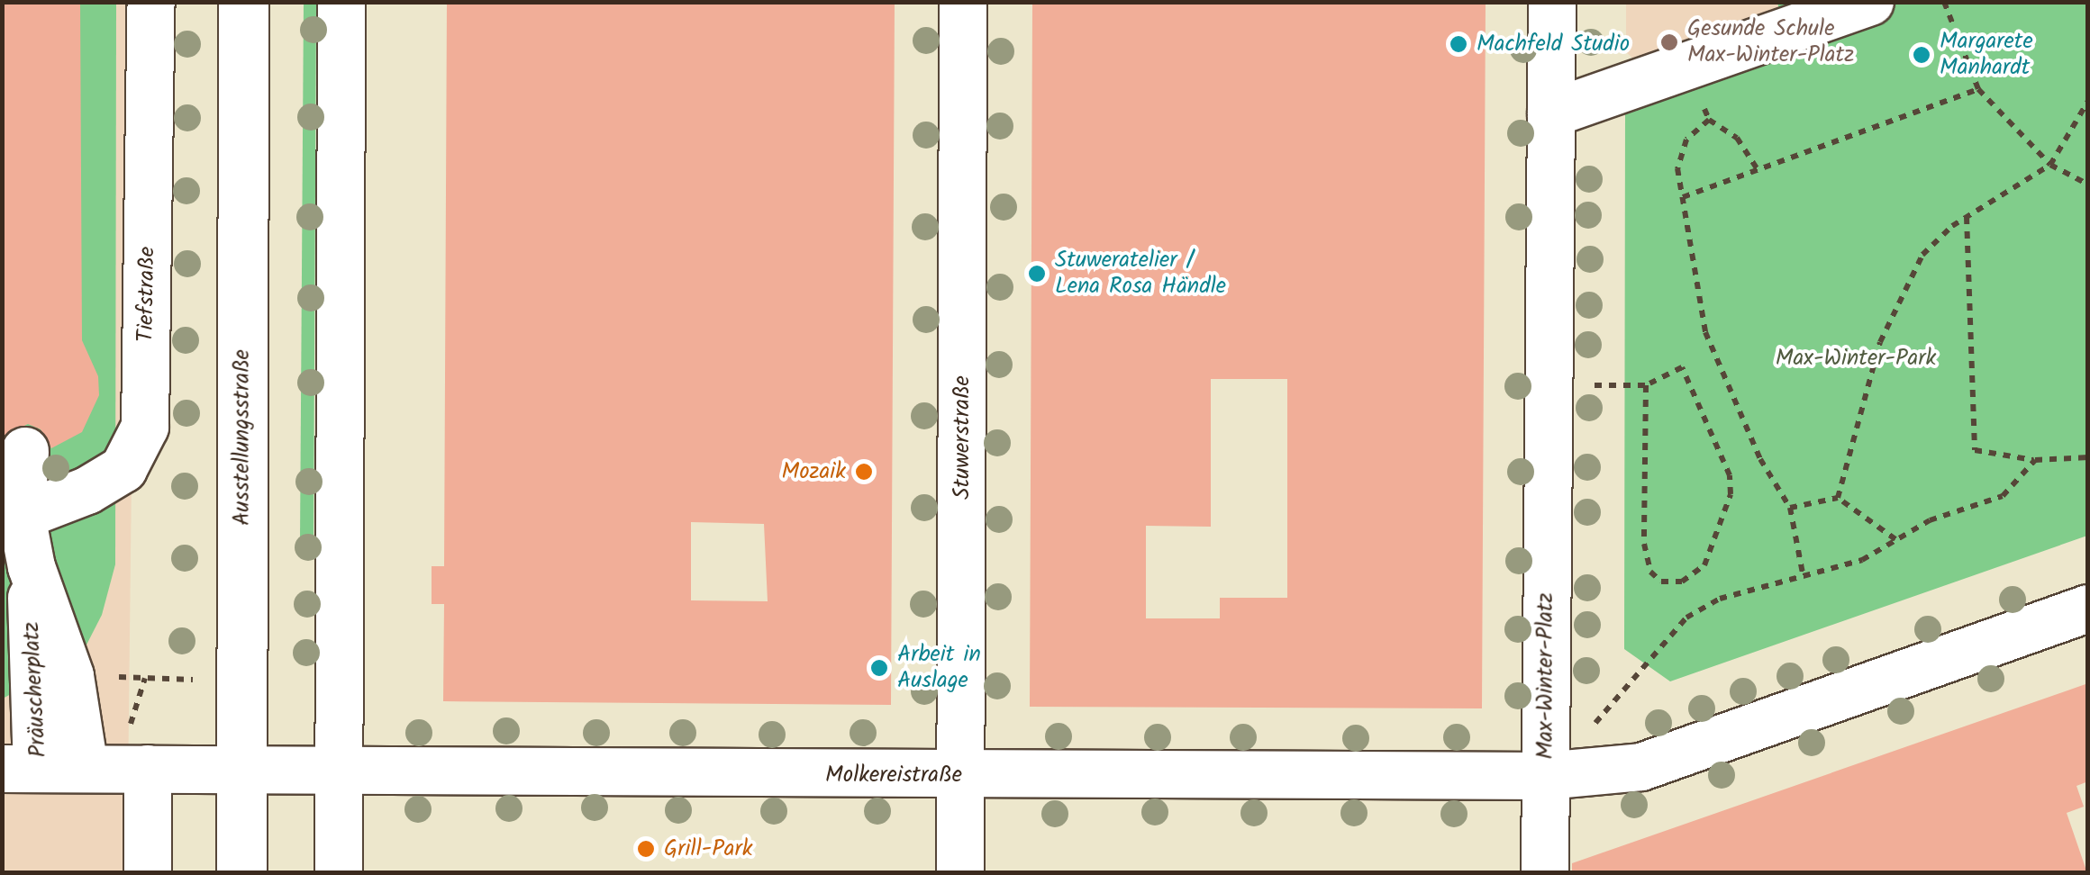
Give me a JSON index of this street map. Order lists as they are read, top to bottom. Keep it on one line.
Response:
{"streets":{"main road":["Ausstellungsstraße"],"street":["Tiefstraße","Stuwerstraße","Max-Winter-Platz","Präuscherplatz","Molkereistraße"]},"crossings":[["Tiefstraße","Präuscherplatz"],["Ausstellungsstraße","Präuscherplatz"],["Ausstellungsstraße","Molkereistraße"],["Stuwerstraße","Molkereistraße"],["Max-Winter-Platz","Molkereistraße"],["Präuscherplatz","Molkereistraße"]],"parks":["Max-Winter-Park"],"places":["Gesunde Schule Max-Winter-Platz","Machfeld Studio","Margarete Manhardt","Stuweratelier / Lena Rosa Händle","Mozaik","Arbeit in Auslage","Grill-Park"]}
